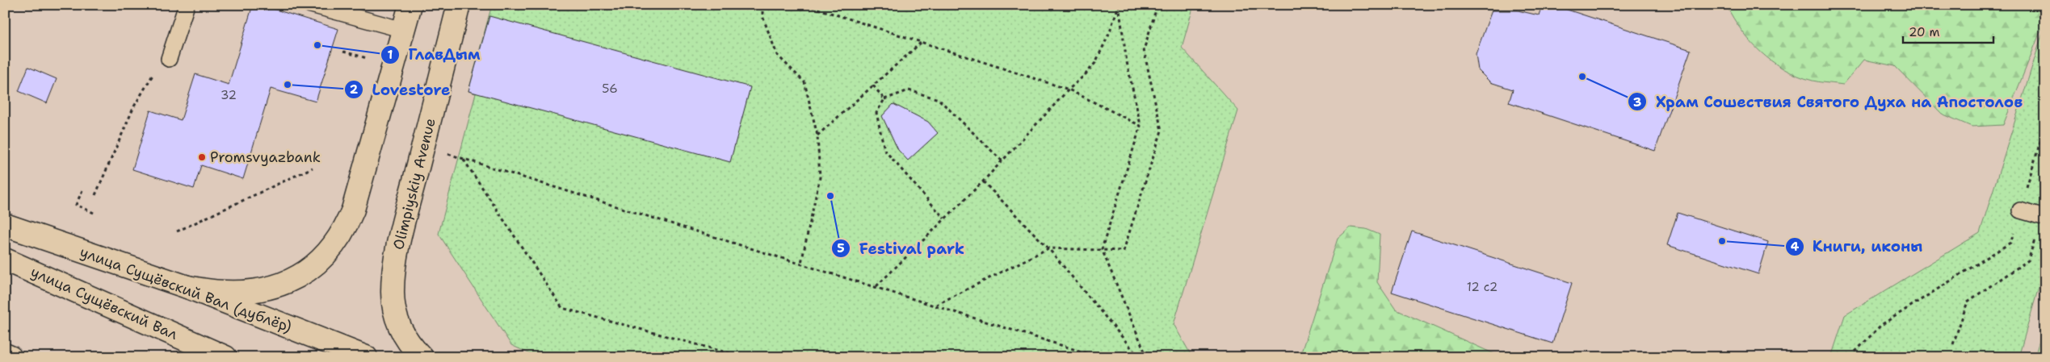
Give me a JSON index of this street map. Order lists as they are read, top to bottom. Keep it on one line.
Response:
{"streets":{"main road":["Olimpiyskiy Avenue","улица Сущёвский Вал (дублёр)","улица Сущёвский Вал"]},"places":["ГлавДым","Храм Сошествия Святого Духа на Апостолов","Lovestore","Promsvyazbank","Festival park","Книги, иконы"],"house_numbers":["56","32","12 с2"],"scale_bar":"20 m"}
